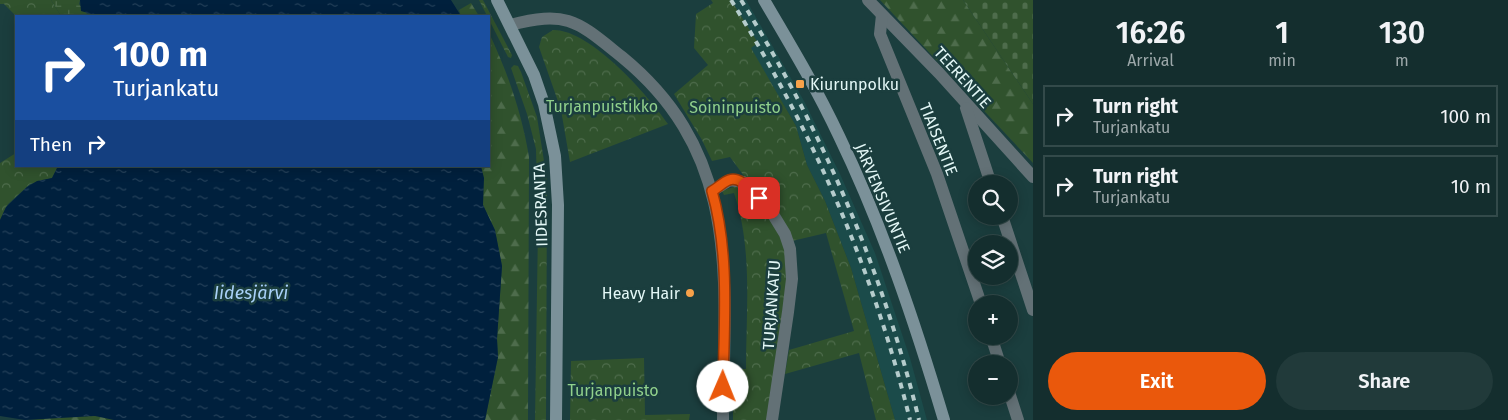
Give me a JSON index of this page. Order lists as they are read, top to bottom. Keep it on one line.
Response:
{"streets":{"street":["TEERENTIE","TIAISENTIE","JÄRVENSIVUNTIE","IIDESRANTA","TURJANKATU"]},"crossings":[["TEERENTIE","TIAISENTIE"]],"water":["Iidesjärvi"],"parks":["Turjanpuistikko","Soininpuisto","Turjanpuisto"],"places":{"transit":["Kiurunpolku"],"other":["Heavy Hair"]},"page":{"eta":["16:26","Arrival","1","min","130","m"],"turn":["100 m","Turjankatu"],"list":[{"name":"Turn right","note":"Turjankatu","value":"100 m"},{"name":"Turn right","note":"Turjankatu","value":"10 m"}],"then":"Then","map_buttons":["+","−"],"buttons":["Exit","Share"]}}
